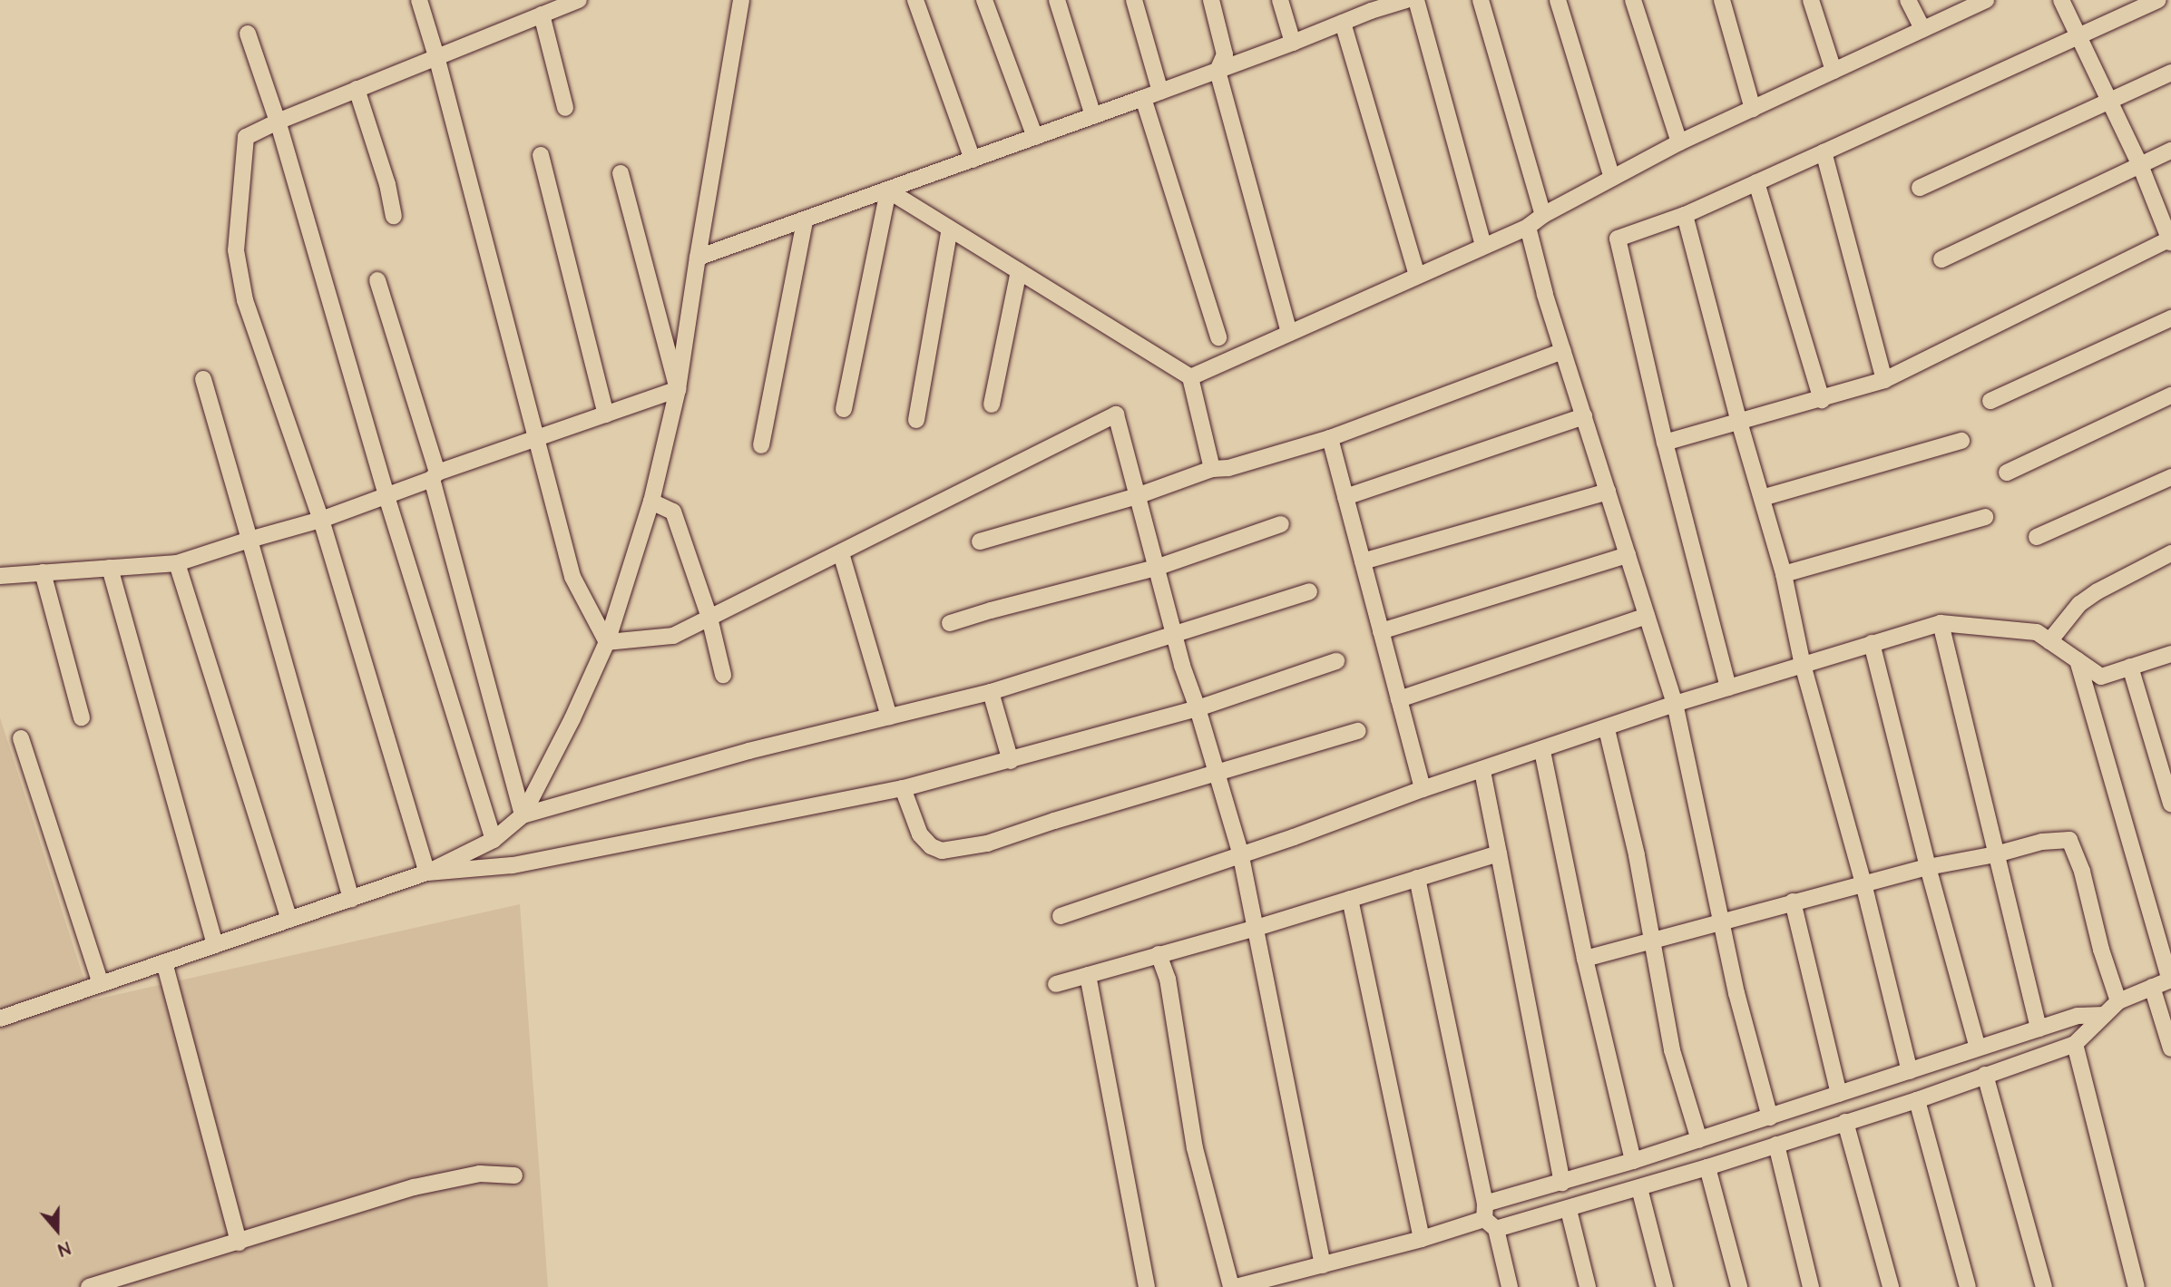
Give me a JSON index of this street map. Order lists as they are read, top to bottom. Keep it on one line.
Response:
{"north":"bottom"}
